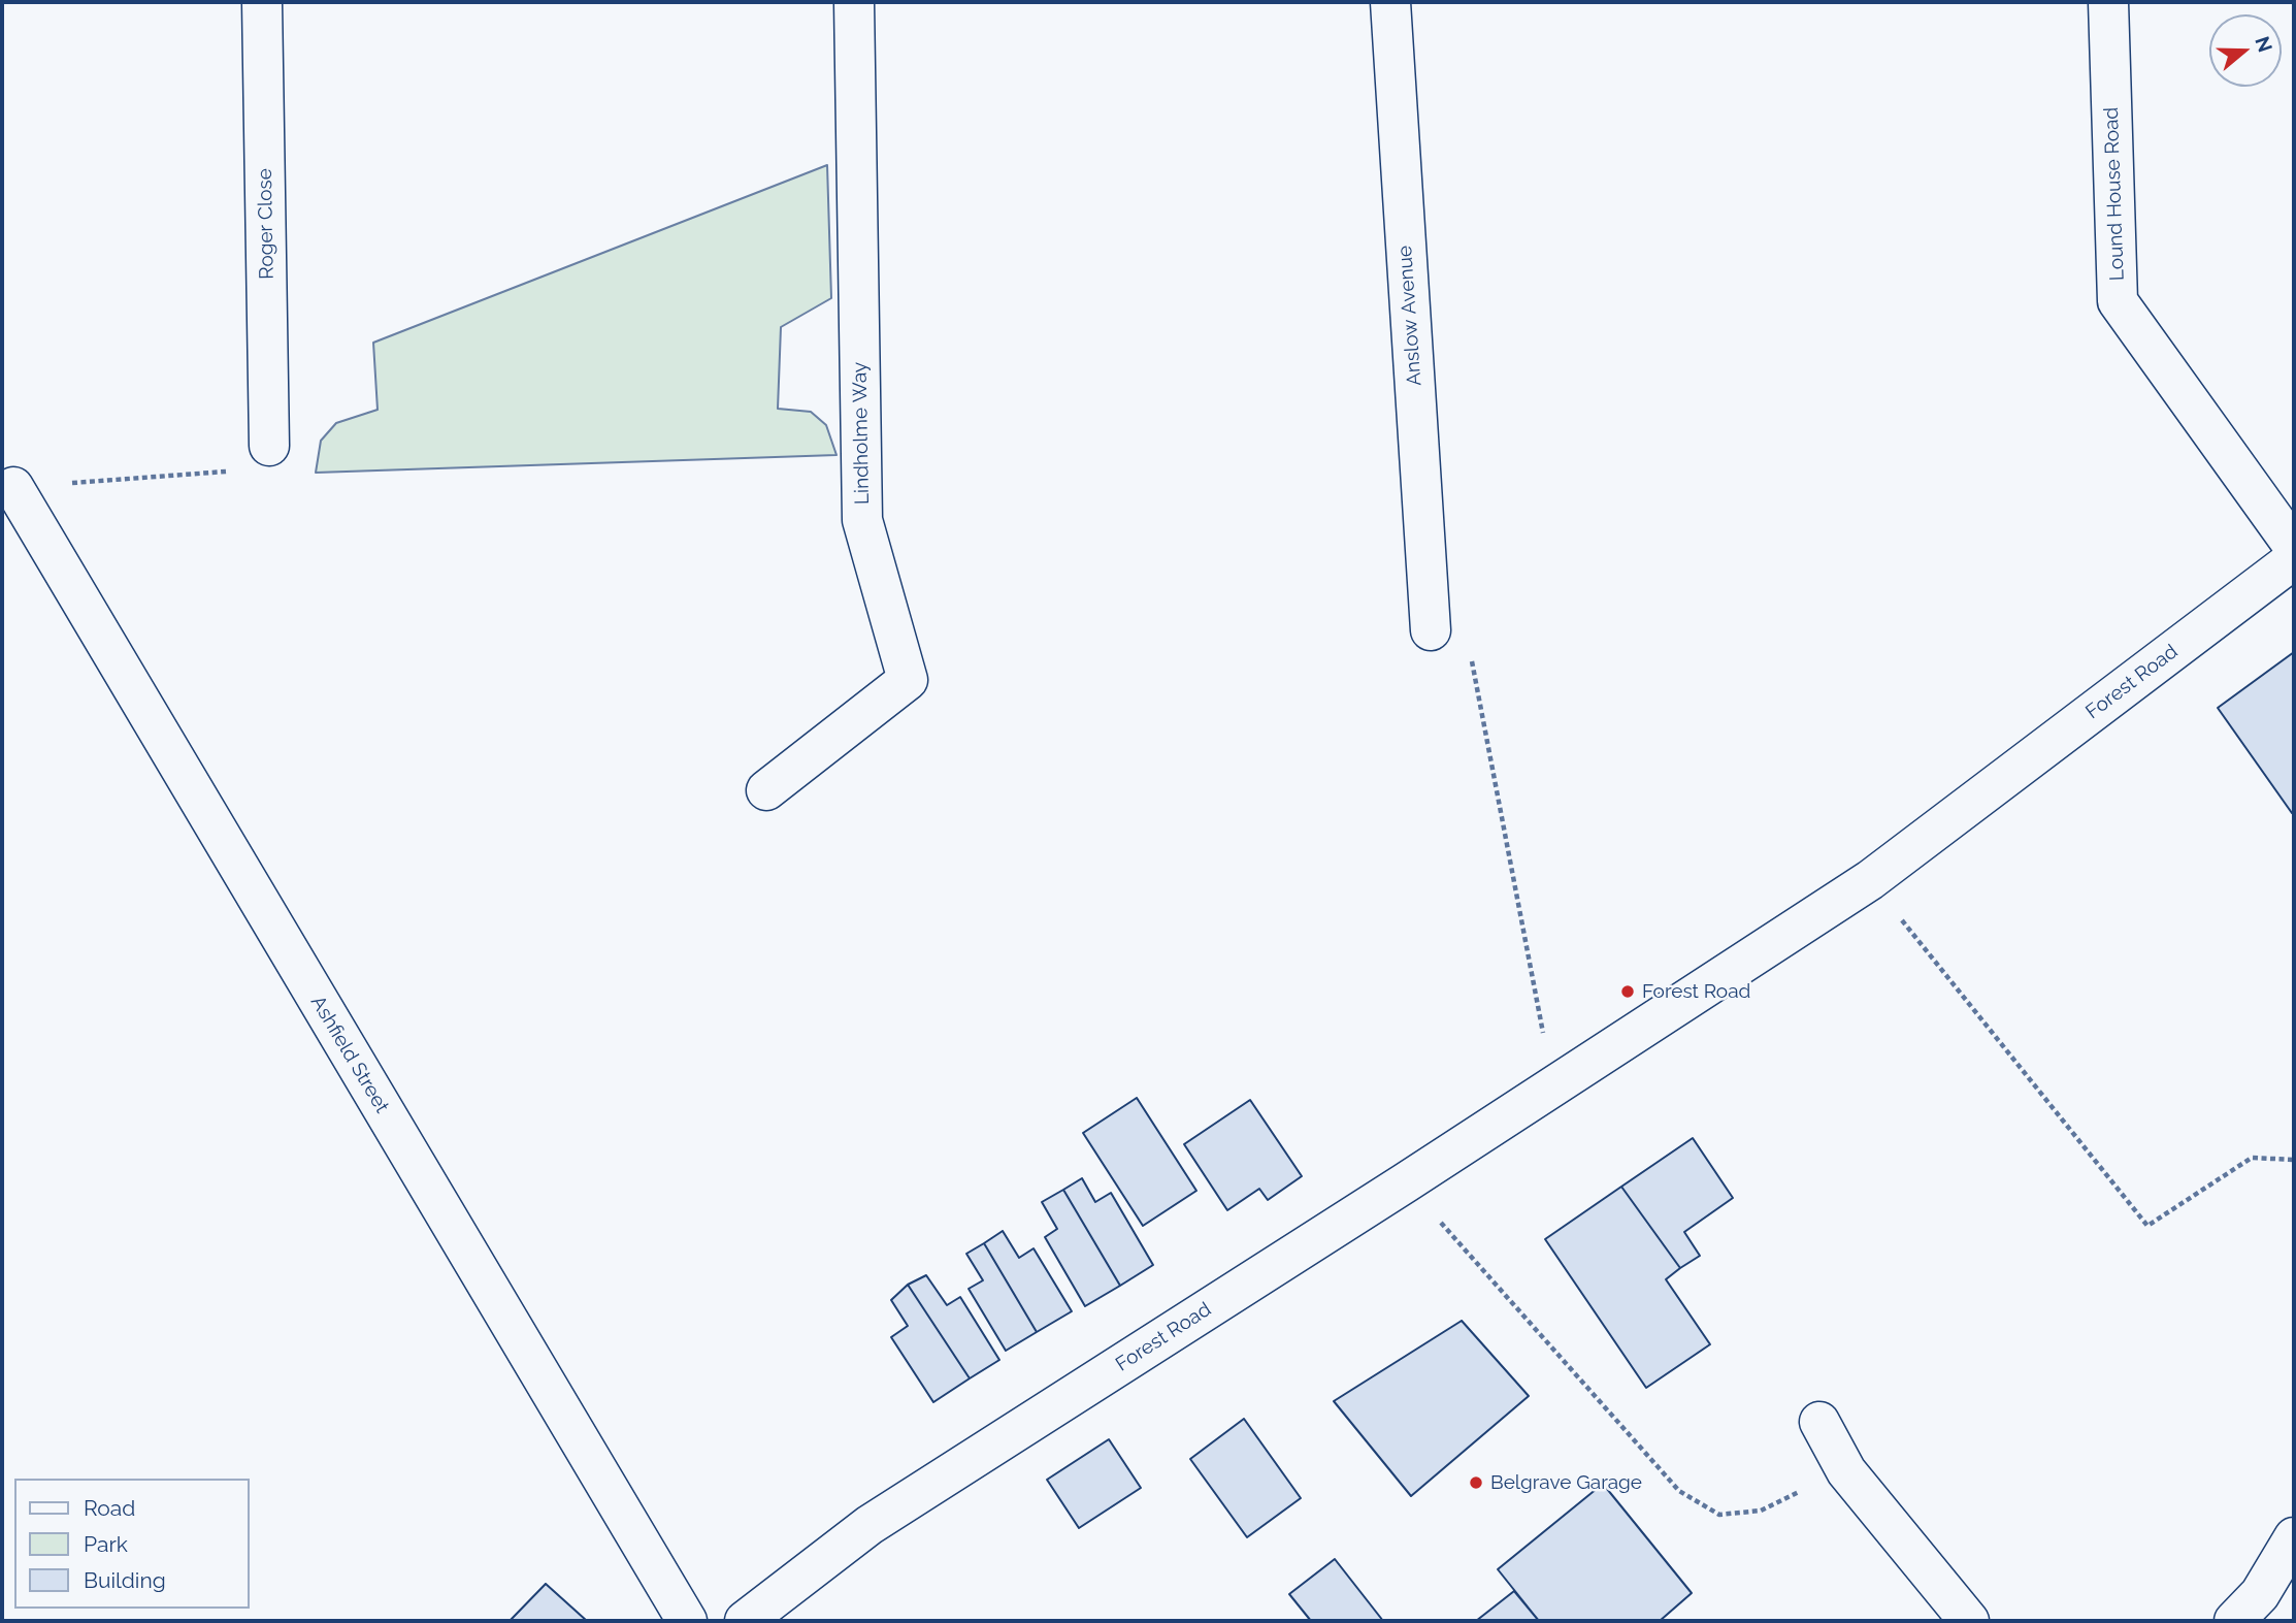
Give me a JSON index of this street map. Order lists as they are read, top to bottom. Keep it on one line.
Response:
{"streets":{"street":["Lound House Road","Roger Close","Anslow Avenue","Lindholme Way","Forest Road","Ashfield Street"]},"places":["Forest Road","Belgrave Garage"],"legend":["Road","Park","Building"],"north":"right"}
